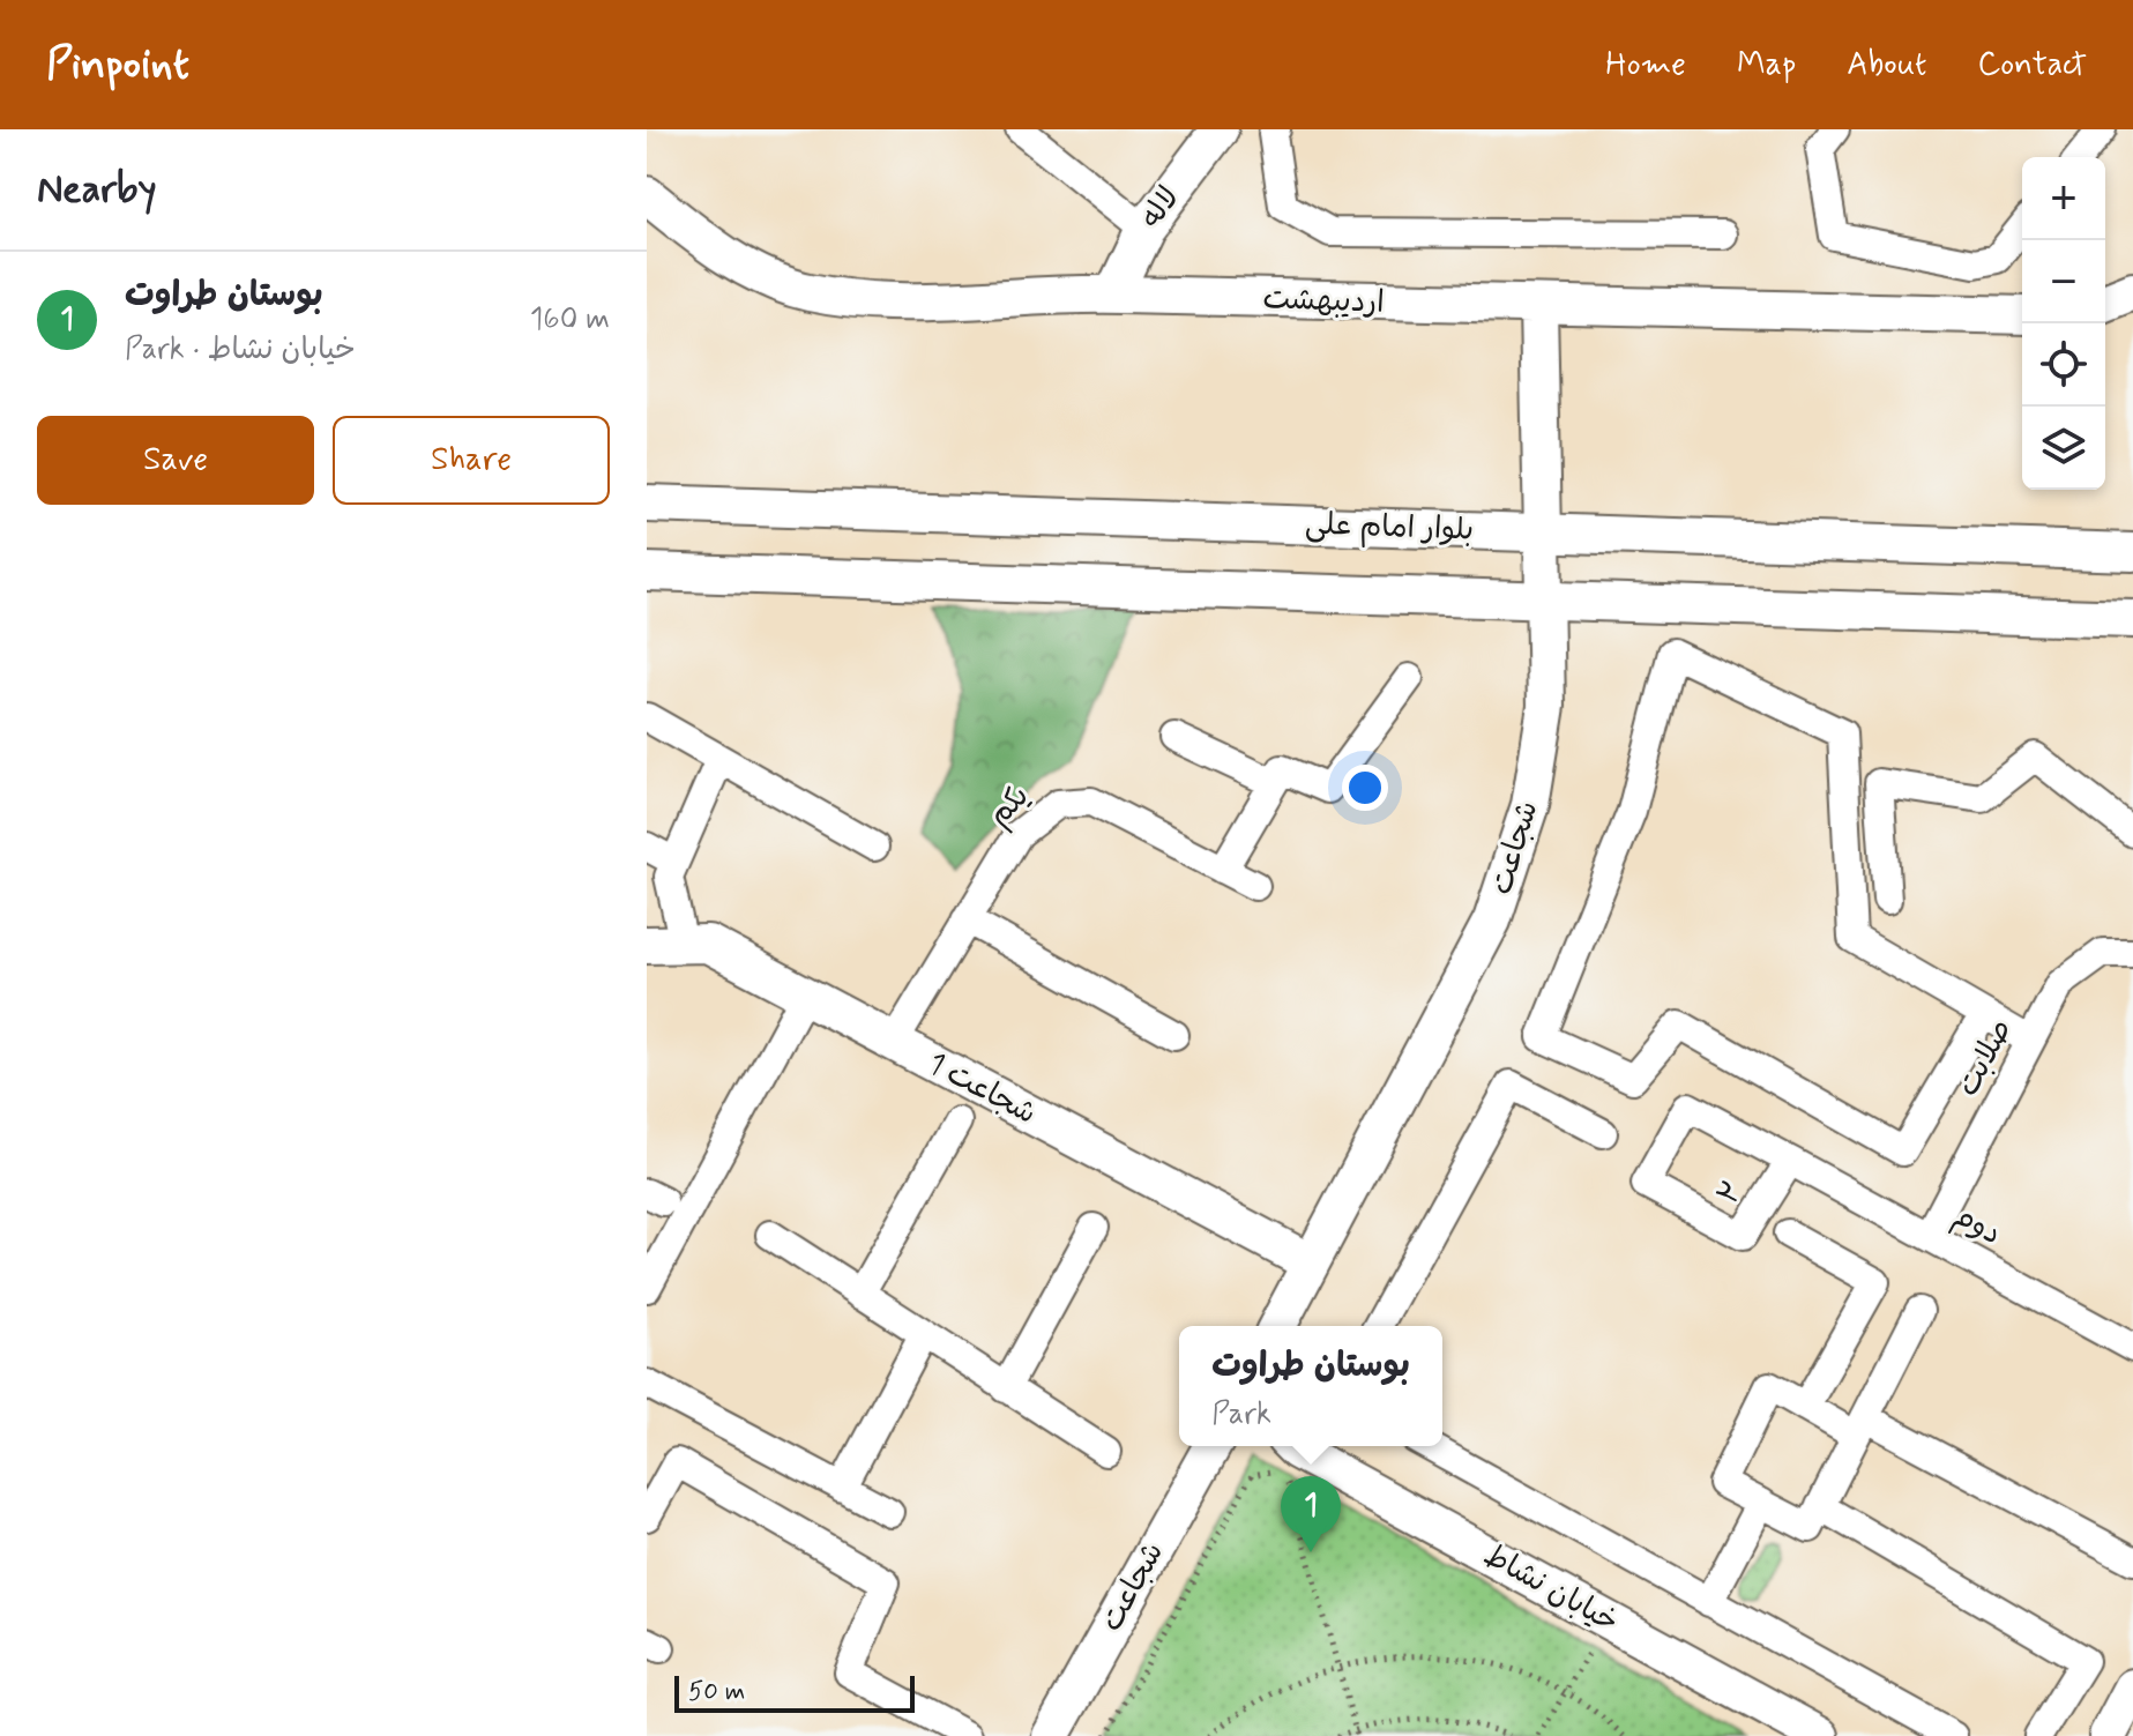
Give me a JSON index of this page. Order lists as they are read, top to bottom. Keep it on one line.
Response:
{"streets":{"street":["لاله","اردیبهشت","بلوار امام علی","یکم","شجاعت","صلابت","شجاعت 1","۲","دوم","خیابان نشاط"]},"crossings":[["لاله","اردیبهشت"],["اردیبهشت","شجاعت"],["بلوار امام علی","شجاعت"],["یکم","شجاعت 1"],["شجاعت","شجاعت 1"],["صلابت","دوم"],["۲","دوم"]],"scale_bar":"50 m","page":{"header":"Pinpoint","nav":["Home","Map","About","Contact"],"heading":"Nearby","map_buttons":["+","−"],"list":[{"mark":"1","name":"بوستان طراوت","note":"Park · خیابان نشاط","value":"160 m"}],"buttons":["Save","Share"],"popup":["بوستان طراوت","Park"],"pins":"1","scale":"50 m"}}
